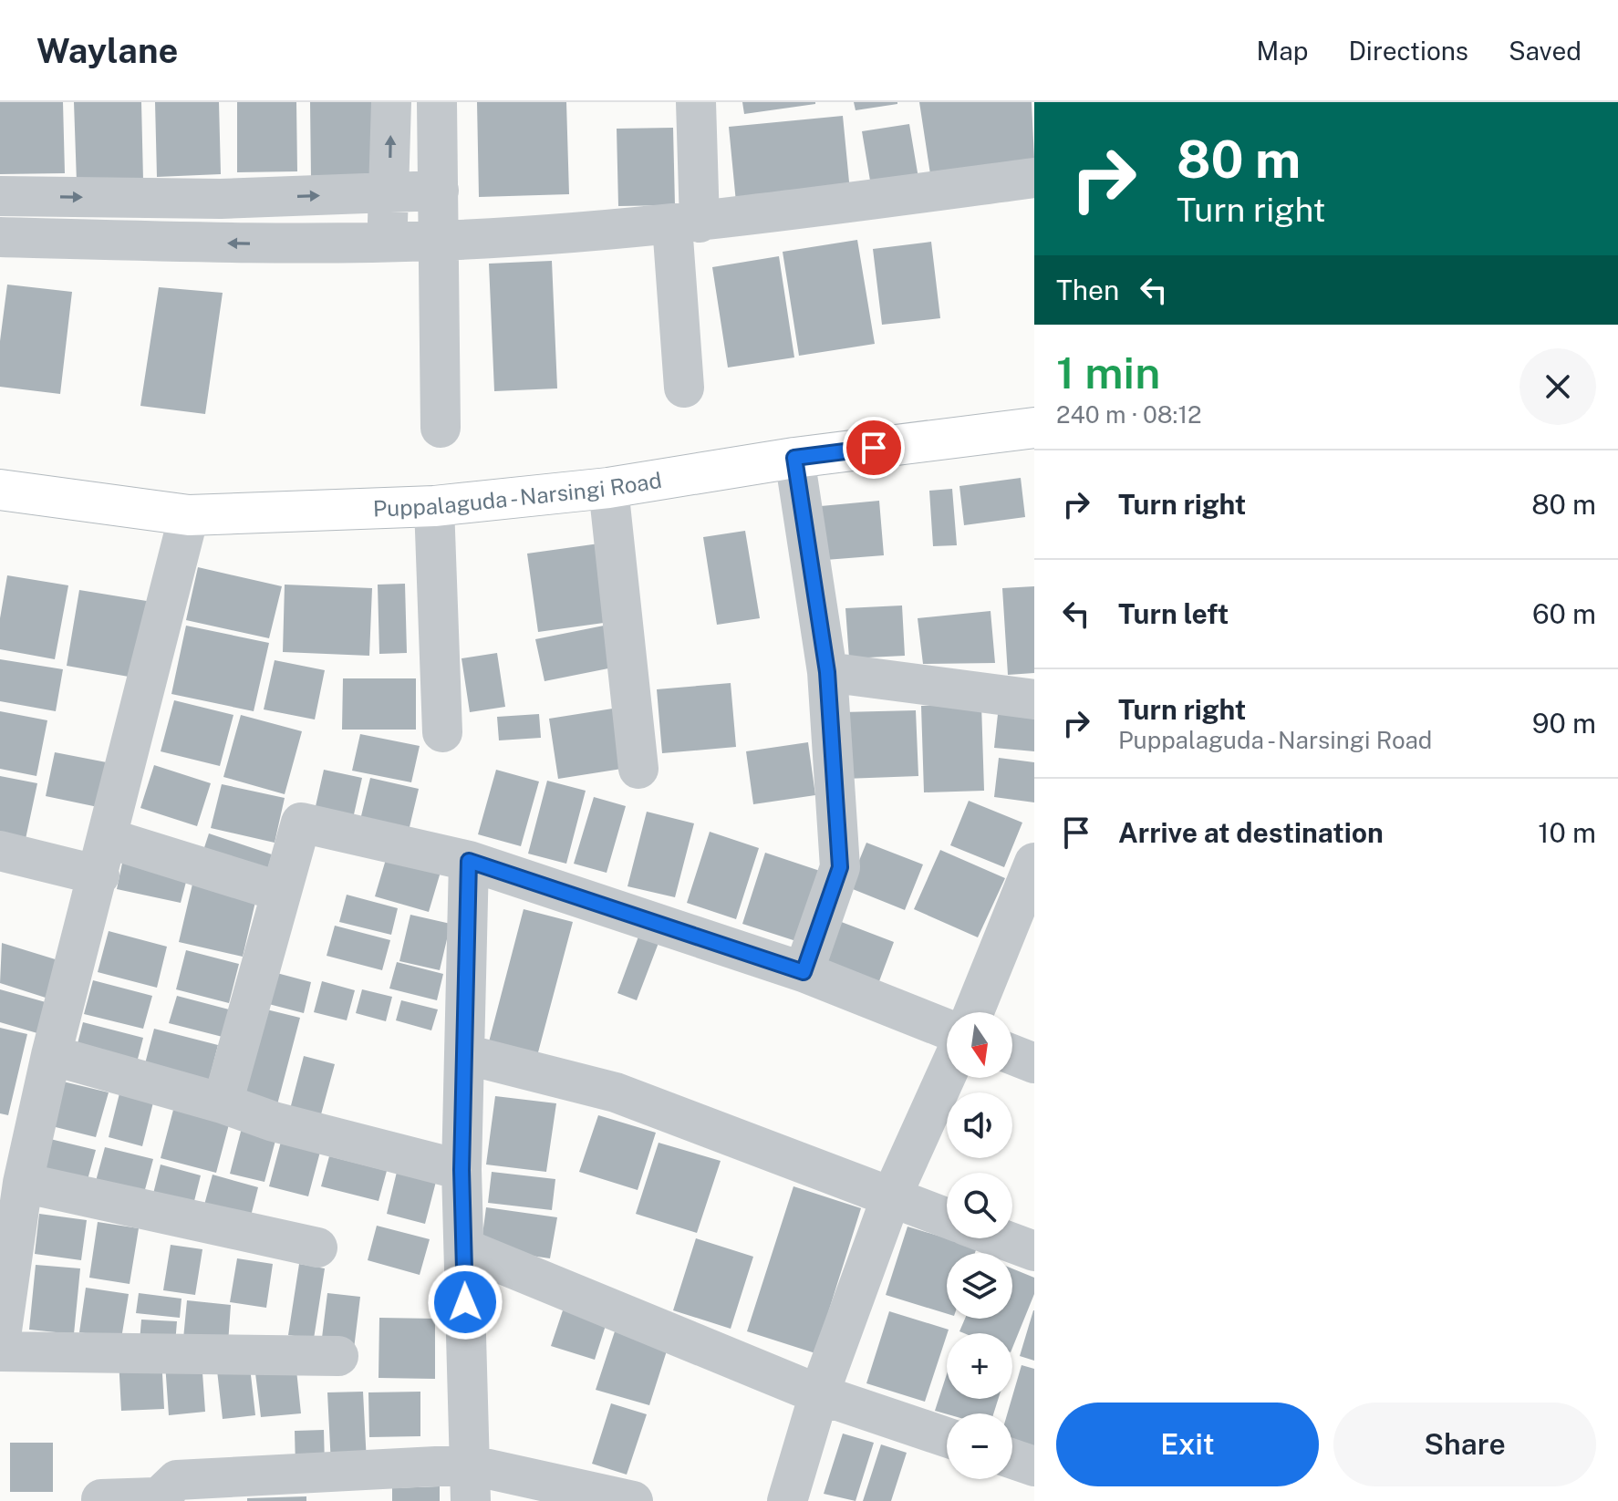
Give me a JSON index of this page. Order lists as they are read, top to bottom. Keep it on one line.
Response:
{"streets":{"street":["Puppalaguda - Narsingi Road"]},"north":"bottom","page":{"header":"Waylane","nav":["Map","Directions","Saved"],"turn":["80 m","Turn right"],"then":"Then","heading":["1 min","240 m · 08:12"],"list":[{"name":"Turn right","value":"80 m"},{"name":"Turn left","value":"60 m"},{"name":"Turn right","note":"Puppalaguda - Narsingi Road","value":"90 m"},{"name":"Arrive at destination","value":"10 m"}],"map_buttons":["+","−"],"buttons":["Exit","Share"]}}
